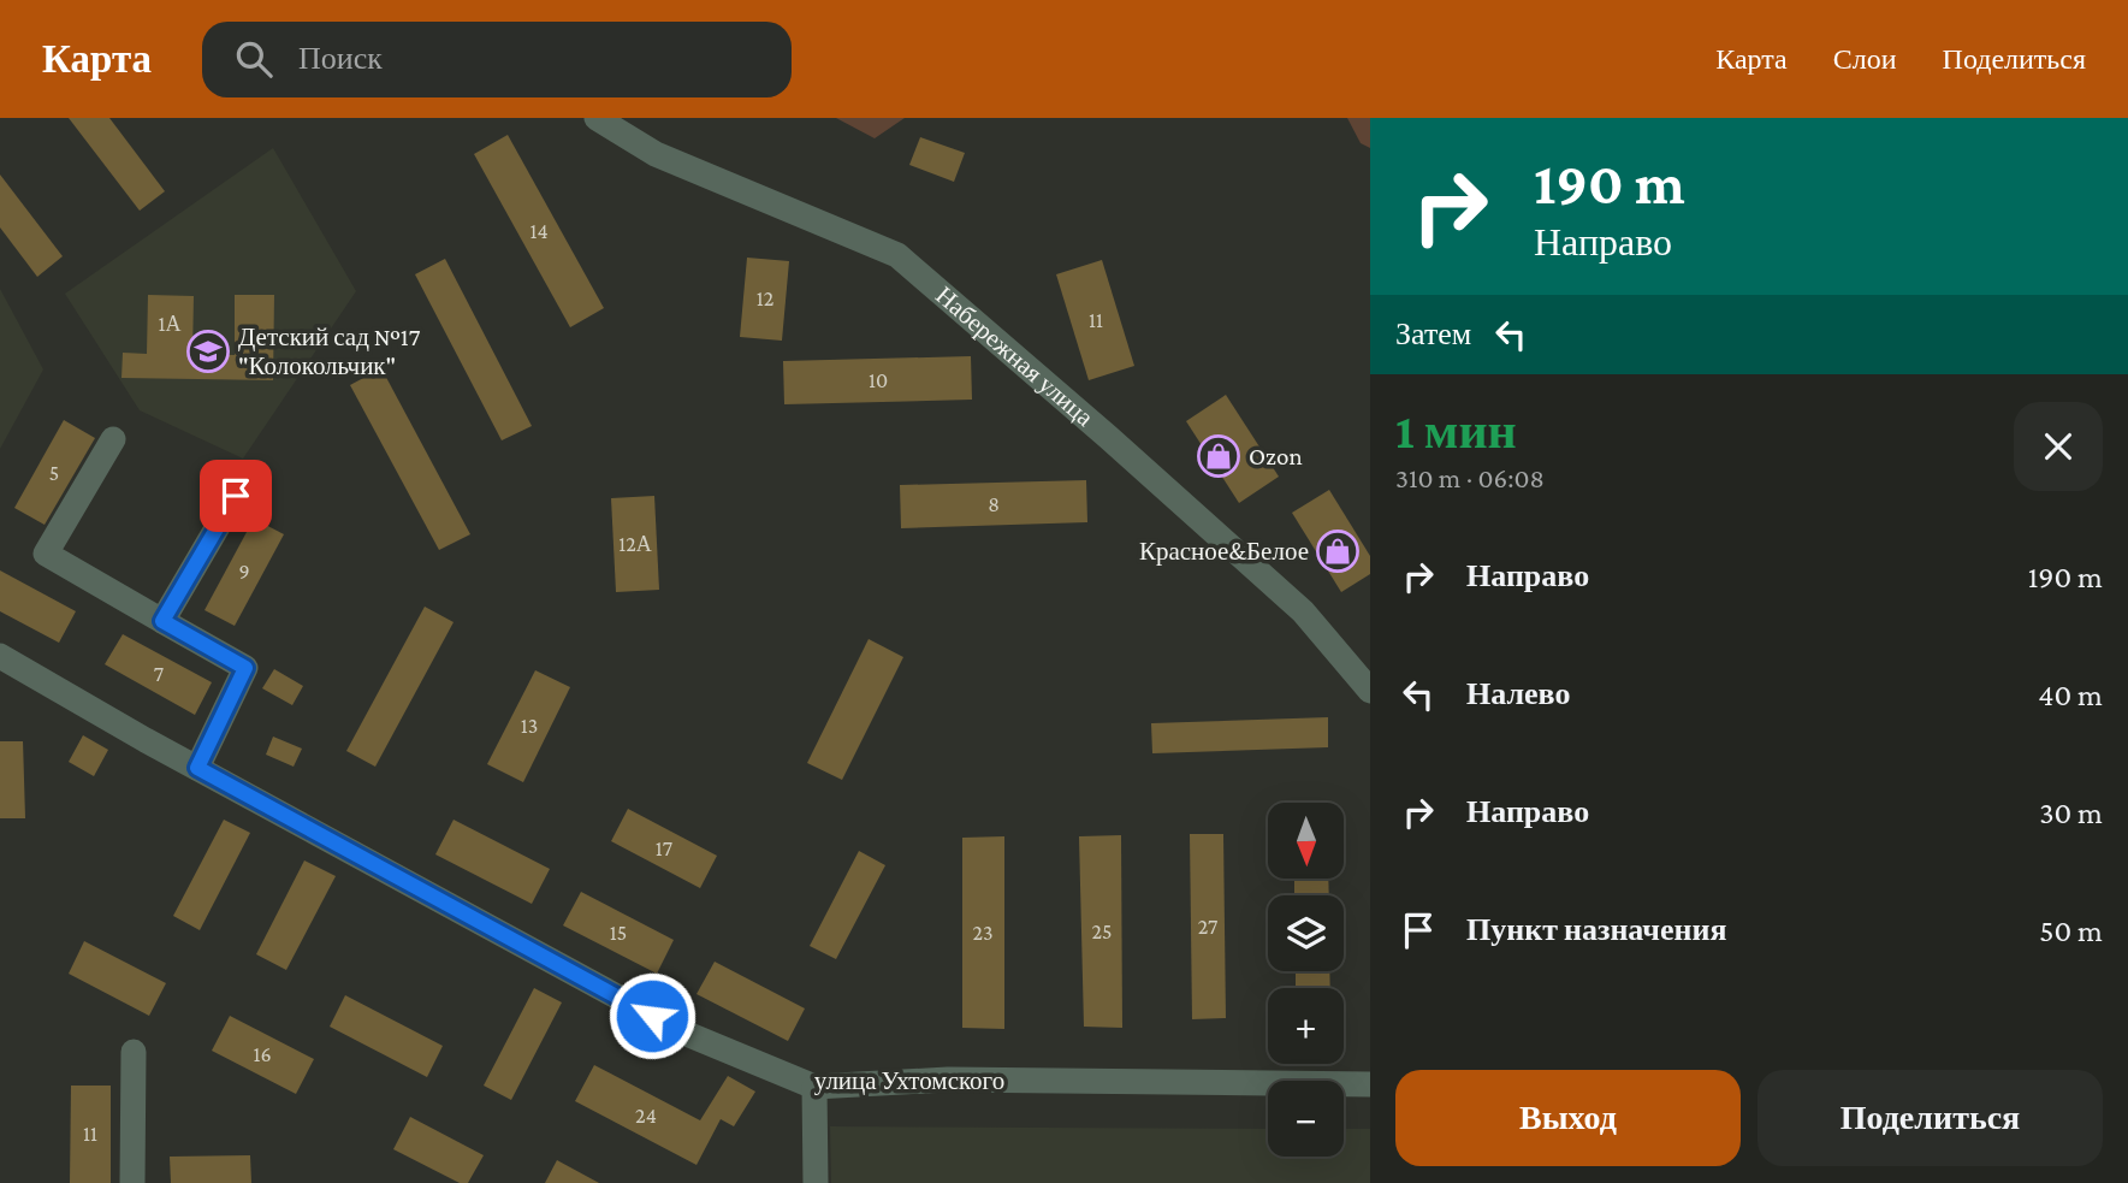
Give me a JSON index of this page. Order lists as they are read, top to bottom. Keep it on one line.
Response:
{"streets":{"street":["Набережная улица","улица Ухтомского"]},"places":{"school or university":["Детский сад №17 \"Колокольчик\""],"shop":["Ozon","Красное&Белое"]},"house_numbers":["14","12","11","1А","10","5","8","12А","9","7","13","17","27","25","15","23","16","24","11"],"north":"bottom","page":{"header":"Карта","search":"Поиск","nav":["Карта","Слои","Поделиться"],"turn":["190 m","Направо"],"then":"Затем","heading":["1 мин","310 m · 06:08"],"list":[{"name":"Направо","value":"190 m"},{"name":"Налево","value":"40 m"},{"name":"Направо","value":"30 m"},{"name":"Пункт назначения","value":"50 m"}],"map_buttons":["+","−"],"buttons":["Выход","Поделиться"]}}
